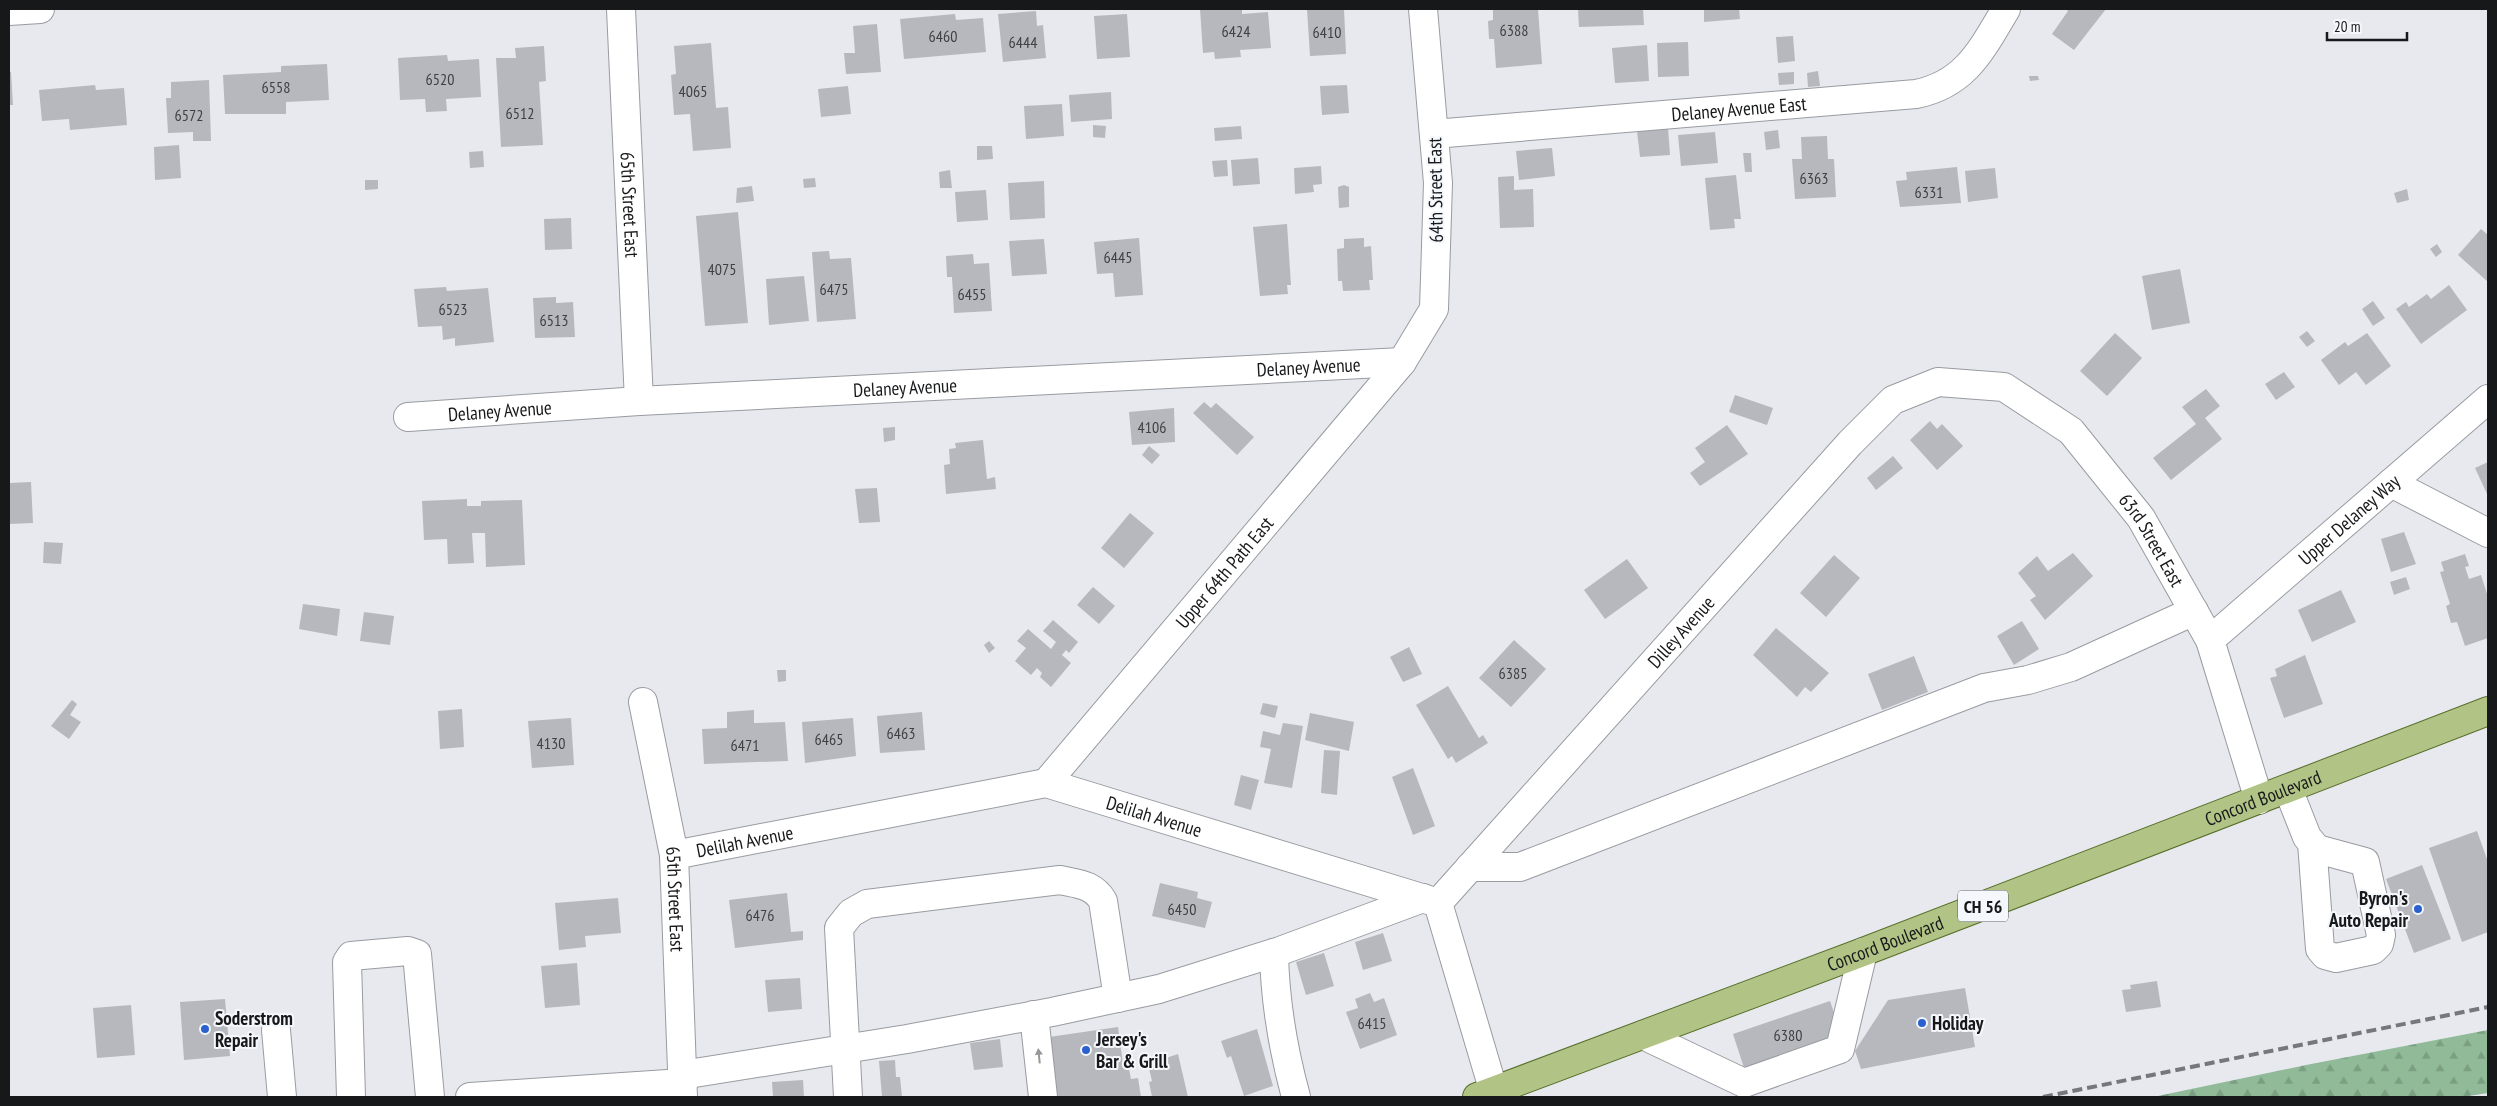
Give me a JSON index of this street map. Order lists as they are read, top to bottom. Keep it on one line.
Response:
{"streets":{"main road":["Concord Boulevard","CH 56"],"street":["Delaney Avenue East","64th Street East","65th Street East","Delaney Avenue","Upper Delaney Way","63rd Street East","Upper 64th Path East","Dilley Avenue","Delilah Avenue"]},"crossings":[["Delaney Avenue East","64th Street East"],["64th Street East","Delaney Avenue"],["64th Street East","Upper 64th Path East"],["65th Street East","Delaney Avenue"],["65th Street East","Delilah Avenue"],["Delaney Avenue","Upper 64th Path East"],["Upper Delaney Way","63rd Street East"],["63rd Street East","Dilley Avenue"],["63rd Street East","Concord Boulevard"],["Upper 64th Path East","Delilah Avenue"],["Dilley Avenue","Delilah Avenue"]],"places":["Byron's Auto Repair","Holiday","Soderstrom Repair","Jersey's Bar & Grill"],"house_numbers":["6388","6424","6410","6460","6444","6520","6558","4065","6512","6572","6363","6331","6445","4075","6475","6455","6523","6513","4106","6385","6463","6465","4130","6471","6450","6476","6415","6380"],"scale_bar":"20 m"}
